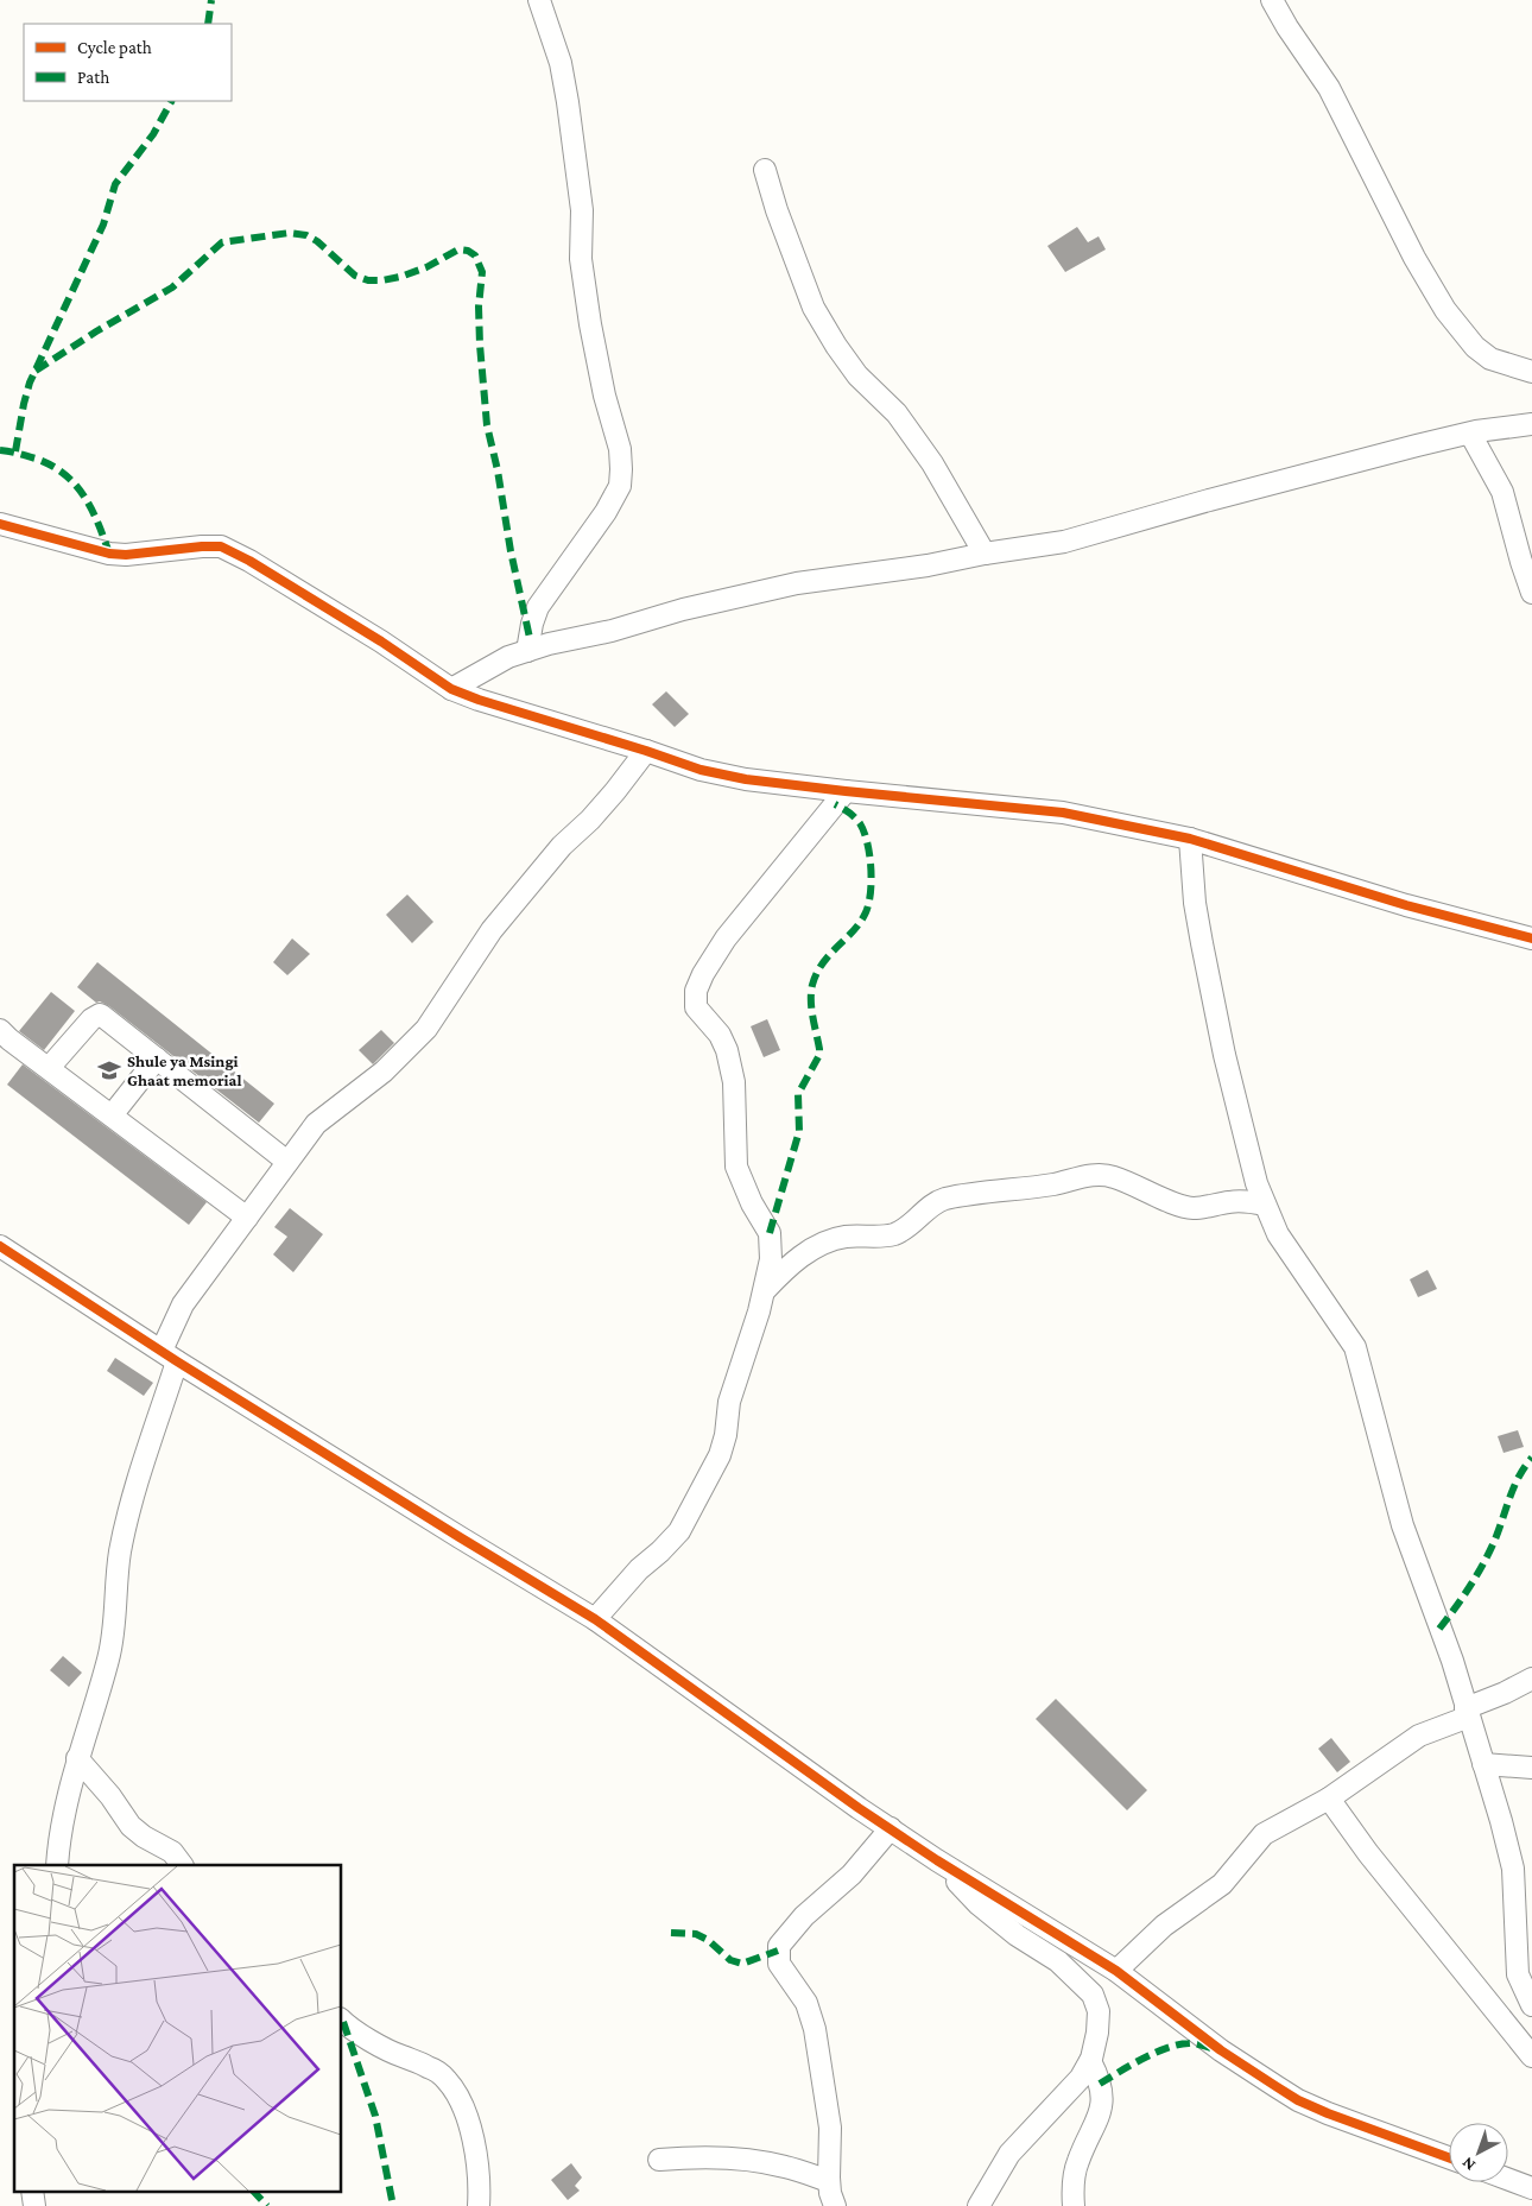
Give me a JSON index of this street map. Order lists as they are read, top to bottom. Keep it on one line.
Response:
{"places":{"school or university":["Shule ya Msingi Ghaat memorial"]},"legend":["Cycle path","Path"],"north":"bottom left"}
